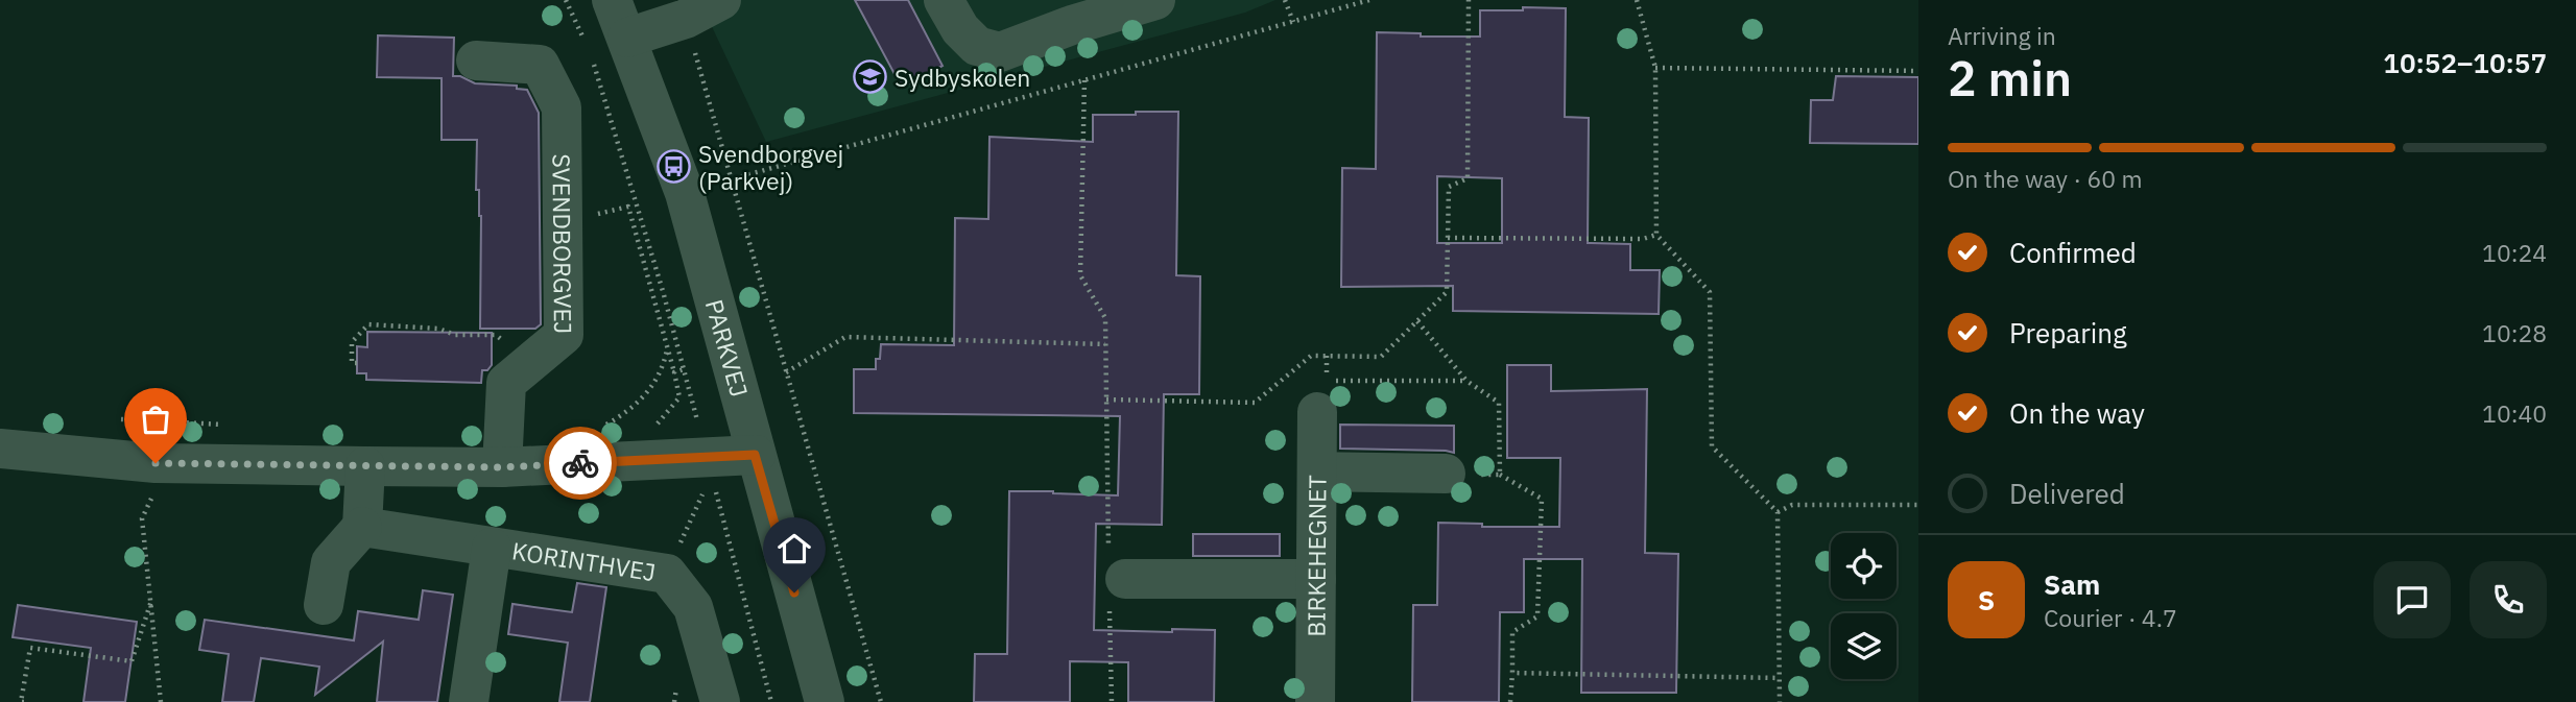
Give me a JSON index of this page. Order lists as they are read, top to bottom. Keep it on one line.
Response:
{"streets":{"street":["SVENDBORGVEJ","PARKVEJ","BIRKEHEGNET","KORINTHVEJ"]},"places":{"school or university":["Sydbyskolen"],"bus stop":["Svendborgvej (Parkvej)"]},"page":{"heading":["2 min","Arriving in","10:52–10:57"],"panel":["Sam","Courier · 4.7"],"bar":"On the way · 60 m","list":[["Confirmed","10:24"],["Preparing","10:28"],["On the way","10:40"],"Delivered"],"round":"S"}}
